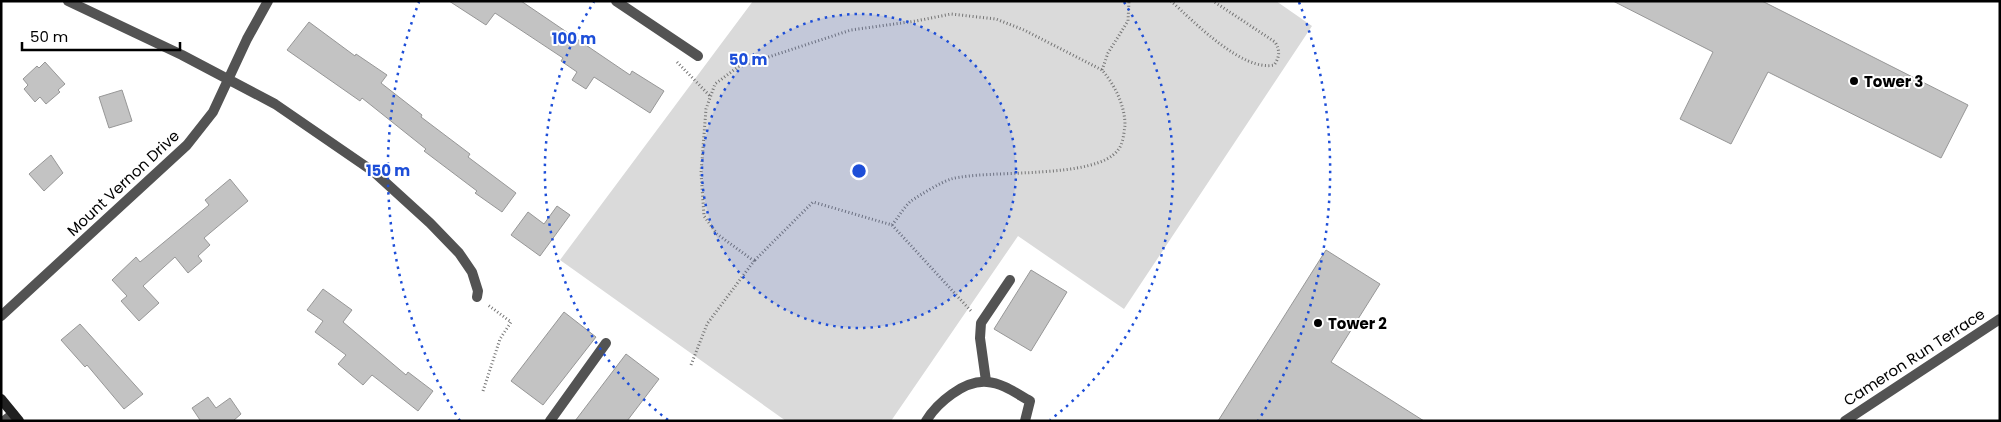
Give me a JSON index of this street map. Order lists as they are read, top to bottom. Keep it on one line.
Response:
{"streets":{"street":["Mount Vernon Drive","Cameron Run Terrace"]},"places":["Tower 3","Tower 2"],"scale_bar":"50 m","rings":["100 m","50 m","150 m"]}
